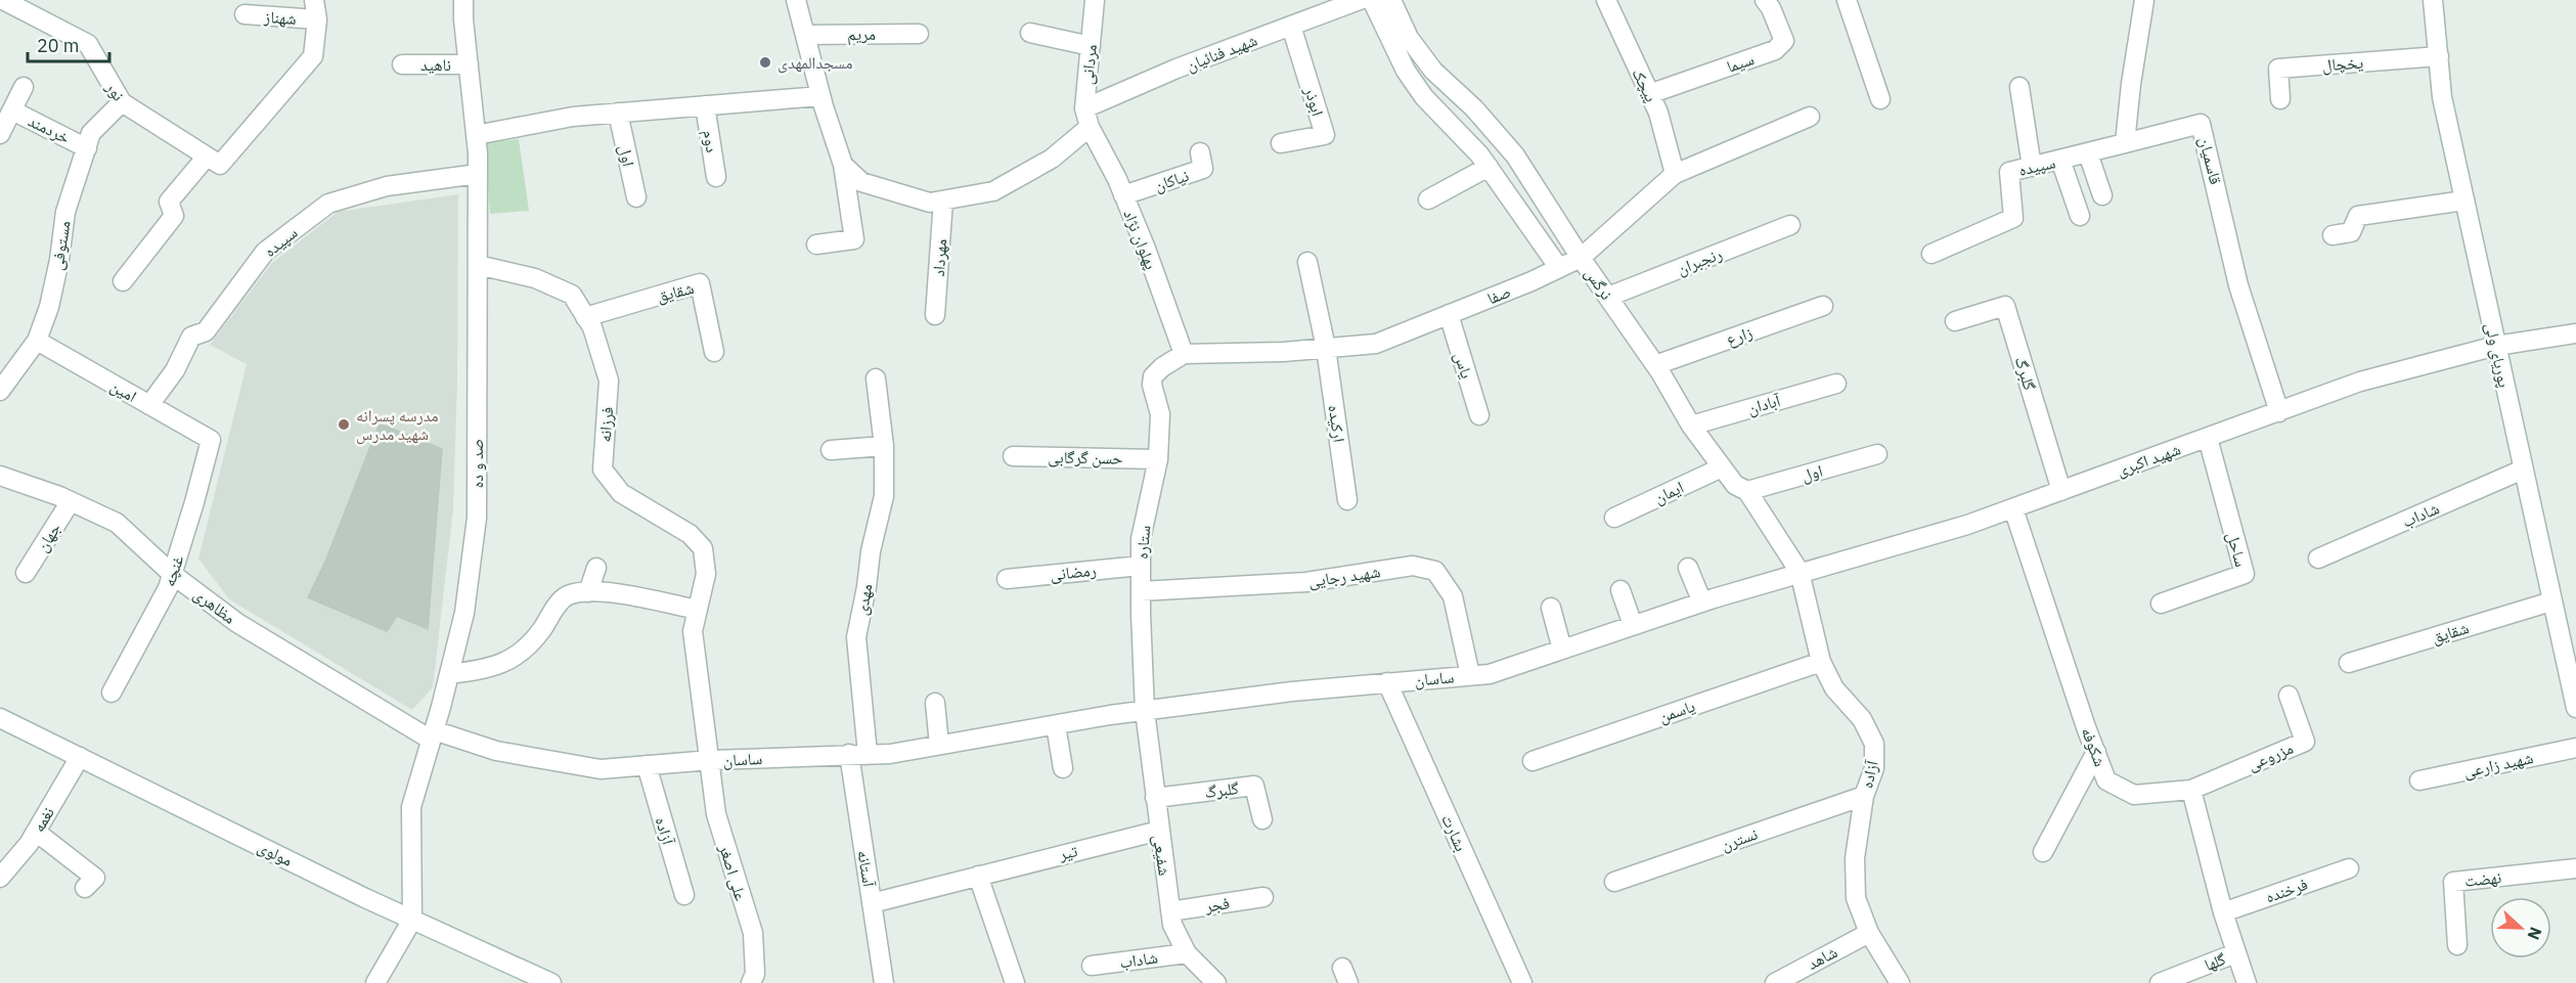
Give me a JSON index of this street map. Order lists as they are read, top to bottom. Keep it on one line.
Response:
{"streets":{"street":["شهناز","مریم","شهید فنائیان","سیما","یخچال","ناهید","مردانی","پیچک","نور","ابوذر","خردمند","دوم","اول","قاسمیان","سپیده","نیاکان","پهلوان نژاد","مستوفی","مهرداد","رنجبران","نرگس","شقایق","صفا","زارع","پوریای ولی","یاس","گلبرگ","امین","آبادان","ارکیده","فرزانه","حسن گرگابی","شهید اکبری","صد و ده","ایمان","شاداب","جهان","ستاره","ساحل","غنچه","رمضانی","شهید رجایی","مهدی","مظاهری","ساسان","یاسمن","شکوفه","مزروعی","شهید زارعی","آزاده","نغمه","بشارت","نسترن","تیر","مولوی","شفیعی","آستانه","علی اصغر","نهضت","فرخنده","فجر","شاهد","گلها"]},"crossings":[["شهید فنائیان","مردانی"],["شهید فنائیان","ابوذر"],["سیما","پیچک"],["یخچال","پوریای ولی"],["ناهید","صد و ده"],["مردانی","پهلوان نژاد"],["پیچک","صفا"],["نور","مستوفی"],["خردمند","مستوفی"],["اول","نرگس"],["قاسمیان","سپیده"],["قاسمیان","شهید اکبری"],["سپیده","امین"],["سپیده","صد و ده"],["نیاکان","پهلوان نژاد"],["پهلوان نژاد","صفا"],["پهلوان نژاد","ستاره"],["مستوفی","امین"],["رنجبران","نرگس"],["نرگس","صفا"],["نرگس","زارع"],["نرگس","آبادان"],["نرگس","شهید اکبری"],["نرگس","ایمان"],["نرگس","ساسان"],["نرگس","آزاده"],["شقایق","پوریای ولی"],["شقایق","فرزانه"],["صفا","یاس"],["صفا","ارکیده"],["صفا","ستاره"],["پوریای ولی","شهید اکبری"],["پوریای ولی","شاداب"],["گلبرگ","شهید اکبری"],["گلبرگ","شفیعی"],["امین","غنچه"],["فرزانه","صد و ده"],["فرزانه","ساسان"],["فرزانه","علی اصغر"],["حسن گرگابی","ستاره"],["شهید اکبری","ساحل"],["شهید اکبری","ساسان"],["شهید اکبری","شکوفه"],["شهید اکبری","آزاده"],["صد و ده","مظاهری"],["صد و ده","ساسان"],["صد و ده","مولوی"],["شاداب","شفیعی"],["جهان","مظاهری"],["ستاره","رمضانی"],["ستاره","شهید رجایی"],["ستاره","ساسان"],["ستاره","شفیعی"],["غنچه","مظاهری"],["شهید رجایی","ساسان"],["مهدی","ساسان"],["مهدی","آستانه"],["مظاهری","ساسان"],["ساسان","آزاده"],["ساسان","بشارت"],["ساسان","شفیعی"],["ساسان","آستانه"],["ساسان","علی اصغر"],["یاسمن","آزاده"],["شکوفه","مزروعی"],["آزاده","نسترن"],["آزاده","شاهد"],["نغمه","مولوی"],["تیر","شفیعی"],["تیر","آستانه"],["شفیعی","فجر"]],"places":["مسجدالمهدی","مدرسه پسرانه شهید مدرس"],"scale_bar":"20 m","north":"right"}
